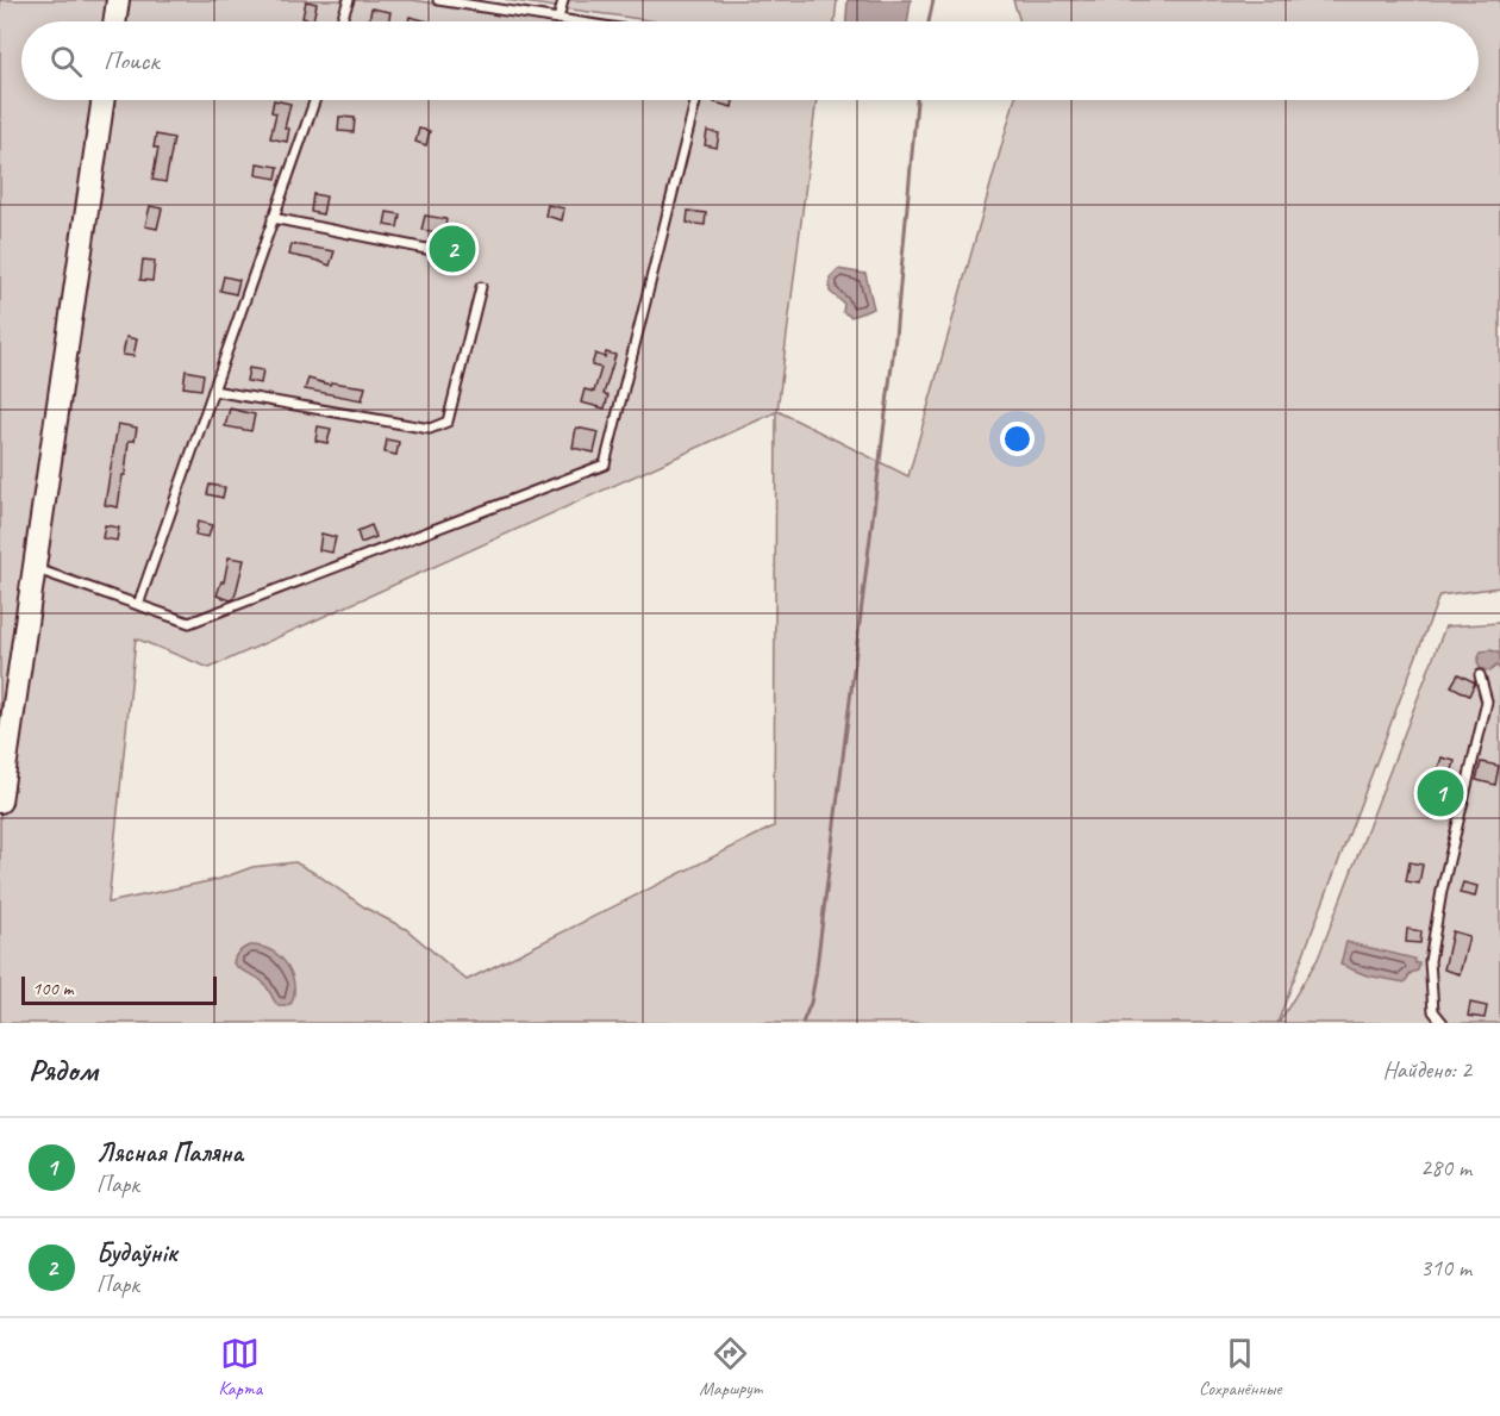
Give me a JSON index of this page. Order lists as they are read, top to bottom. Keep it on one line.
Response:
{"scale_bar":"100 m","page":{"search":"Поиск","pins":["2","1"],"scale":"100 m","heading":["Рядом","Найдено: 2"],"list":[{"mark":"1","name":"Лясная Паляна","note":"Парк","value":"280 m"},{"mark":"2","name":"Будаўнік","note":"Парк","value":"310 m"}],"nav":["Карта","Маршрут","Сохранённые"]}}
